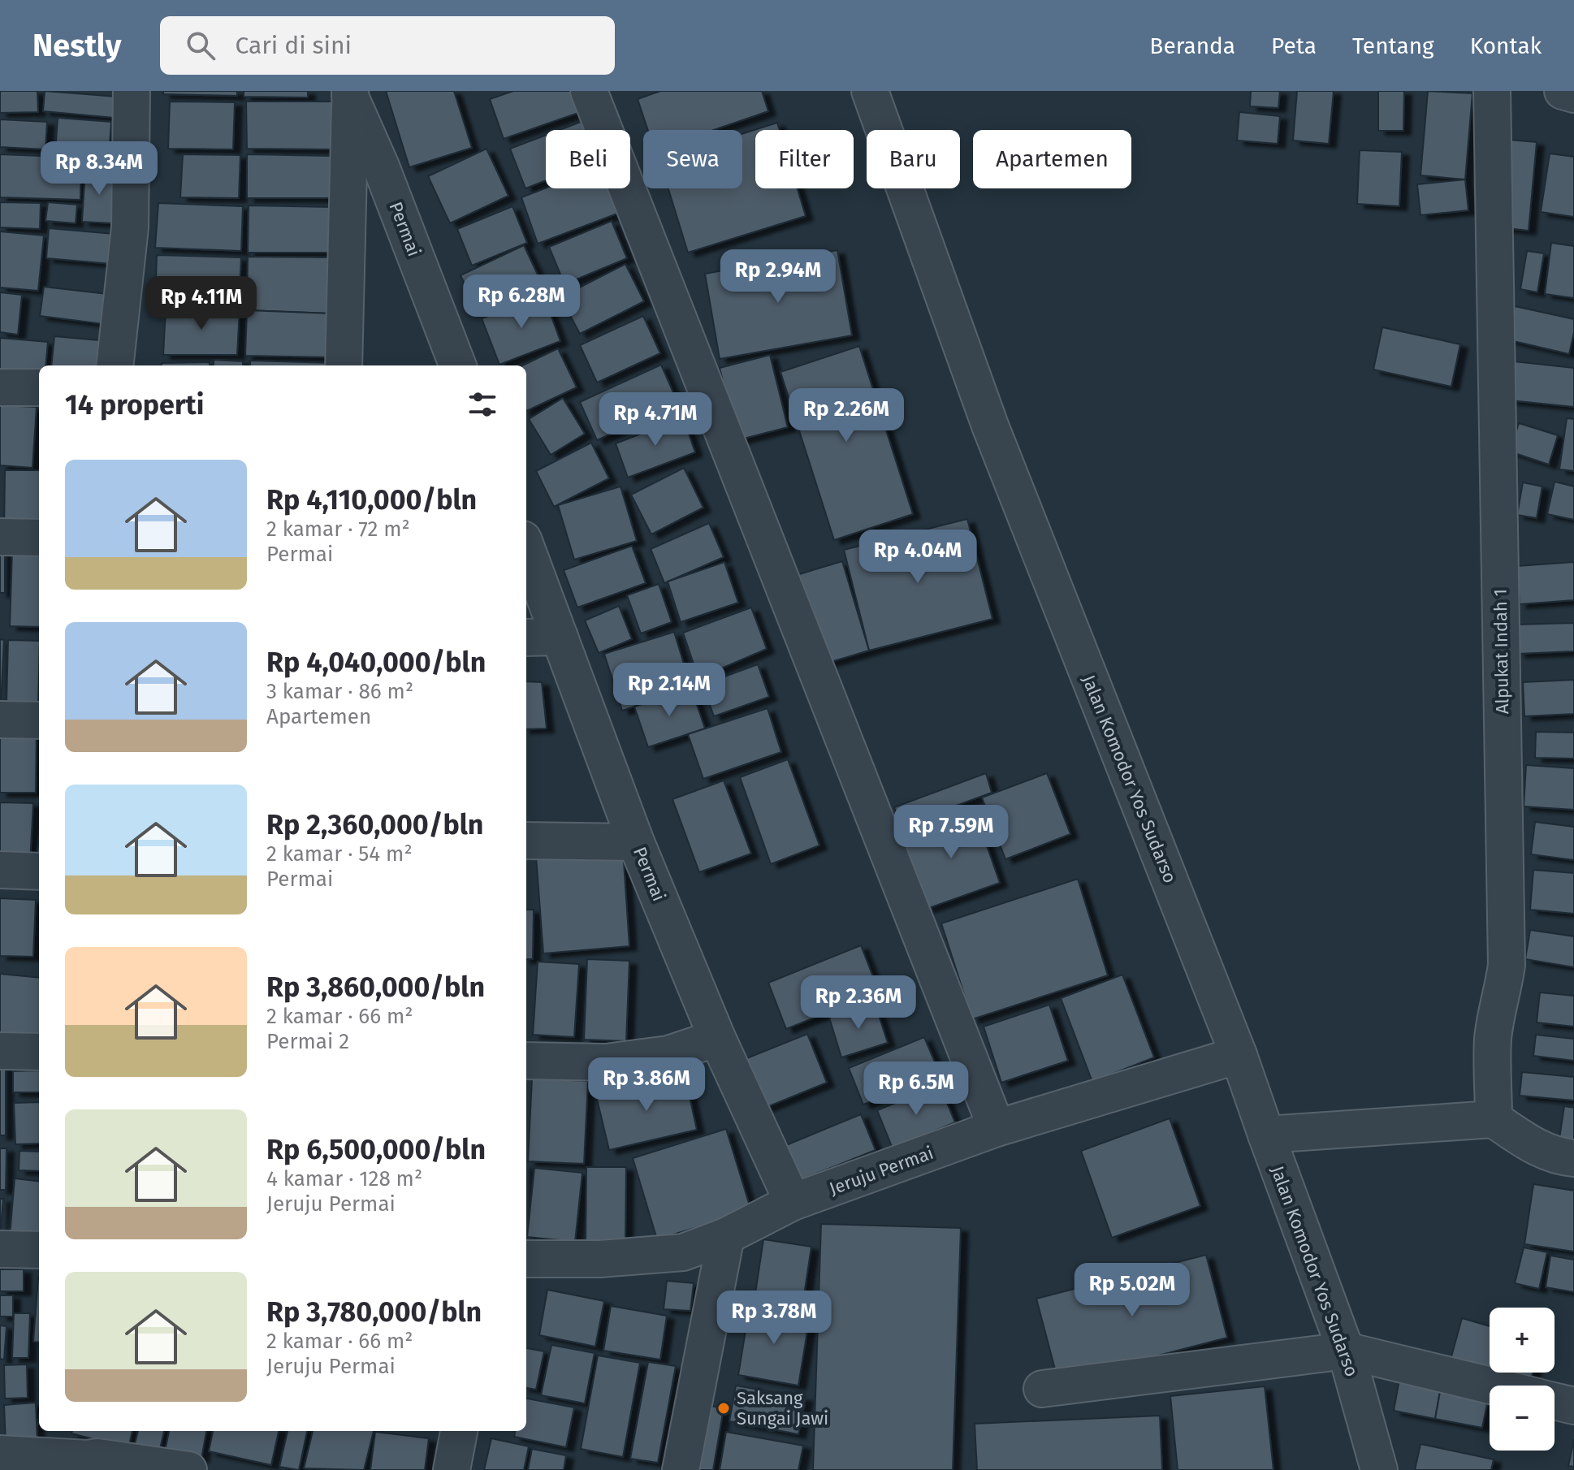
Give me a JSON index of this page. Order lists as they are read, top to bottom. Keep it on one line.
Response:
{"streets":{"street":["Permai","Alpukat Indah 1","Jalan Komodor Yos Sudarso","Jeruju Permai"]},"crossings":[["Permai","Jeruju Permai"],["Jalan Komodor Yos Sudarso","Jeruju Permai"]],"places":["Saksang Sungai Jawi"],"page":{"header":"Nestly","search":"Cari di sini","nav":["Beranda","Peta","Tentang","Kontak"],"chip":["Beli","Sewa","Filter","Baru","Apartemen"],"price":["Rp 8.34M","Rp 2.94M","Rp 6.28M","Rp 4.11M","Rp 2.26M","Rp 4.71M","Rp 4.04M","Rp 2.14M","Rp 7.59M","Rp 2.36M","Rp 3.86M","Rp 6.5M","Rp 5.02M","Rp 3.78M"],"heading":"14 properti","list":[{"name":"Rp 4,110,000/bln","note":"2 kamar · 72 m² · Permai"},{"name":"Rp 4,040,000/bln","note":"3 kamar · 86 m² · Apartemen"},{"name":"Rp 2,360,000/bln","note":"2 kamar · 54 m² · Permai"},{"name":"Rp 3,860,000/bln","note":"2 kamar · 66 m² · Permai 2"},{"name":"Rp 6,500,000/bln","note":"4 kamar · 128 m² · Jeruju Permai"},{"name":"Rp 3,780,000/bln","note":"2 kamar · 66 m² · Jeruju Permai"}],"map_buttons":["+","−"]}}
